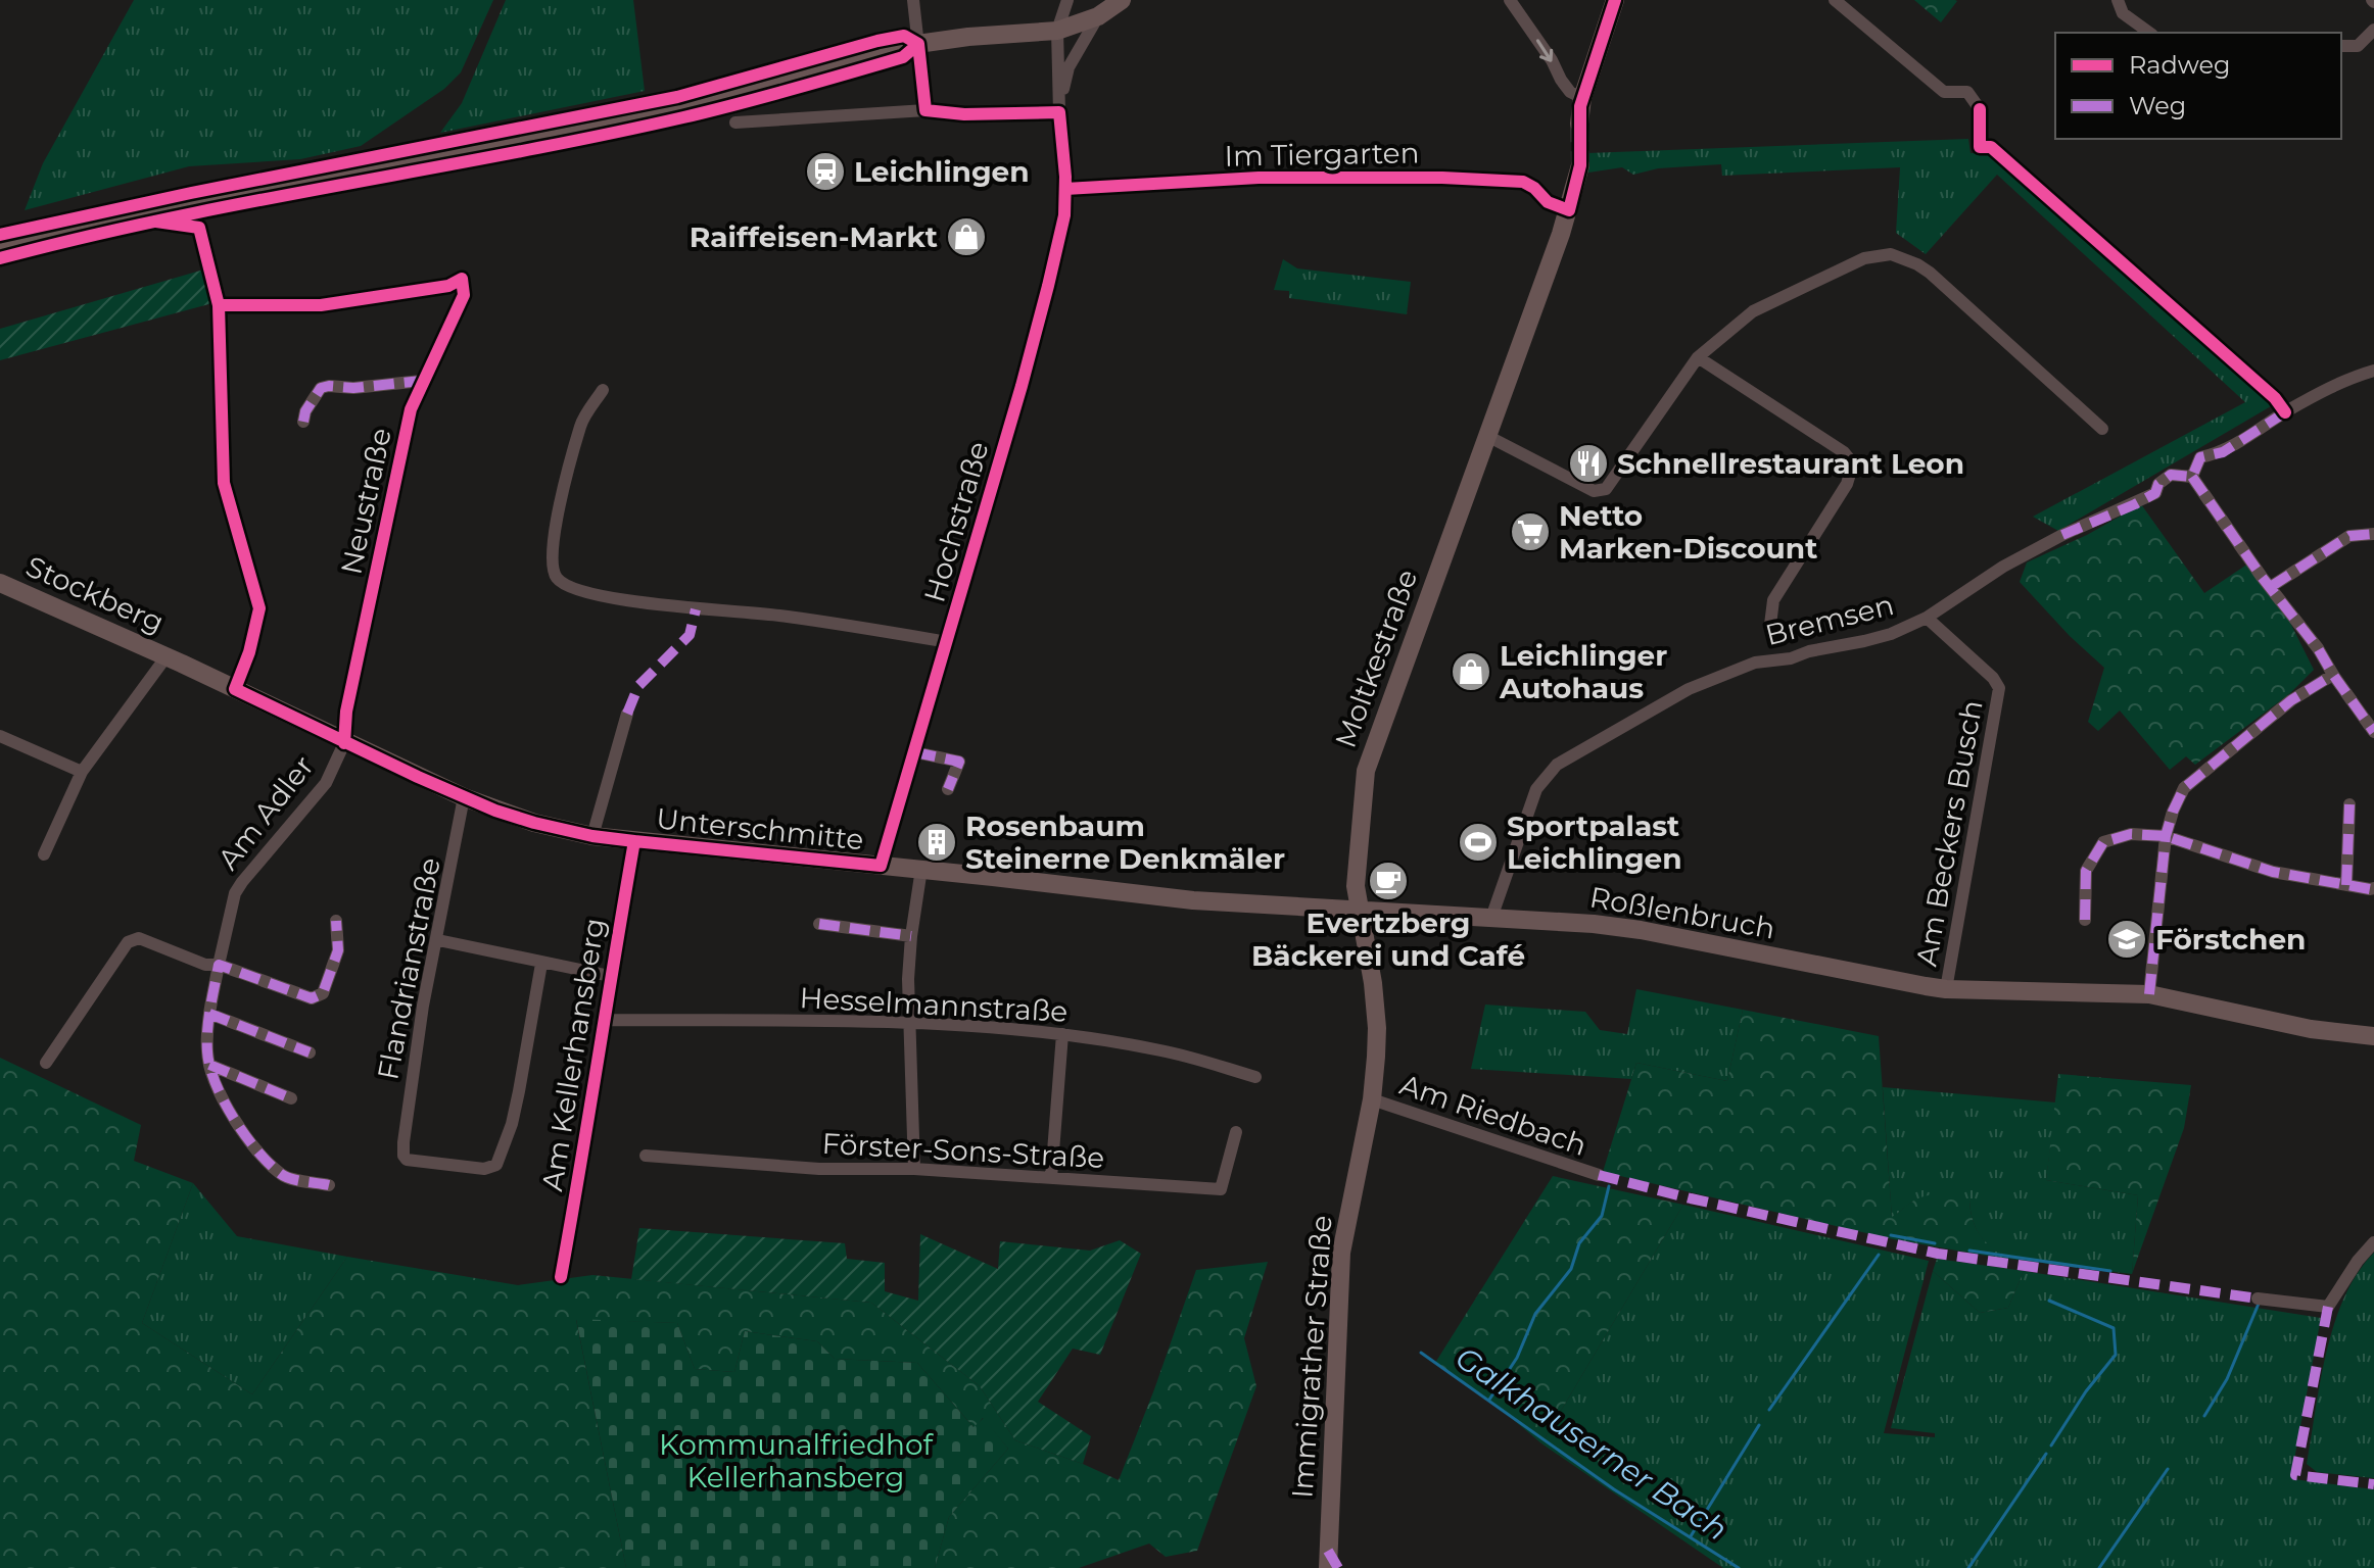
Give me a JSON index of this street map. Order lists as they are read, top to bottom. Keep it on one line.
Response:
{"streets":{"main road":["Stockberg","Moltkestraße","Unterschmitte","Roßlenbruch","Immigrather Straße"],"street":["Im Tiergarten","Neustraße","Hochstraße","Bremsen","Am Adler","Am Beckers Busch","Flandrianstraße","Hesselmannstraße","Am Kellerhansberg","Am Riedbach","Förster-Sons-Straße"]},"crossings":[["Im Tiergarten","Hochstraße"],["Im Tiergarten","Moltkestraße"],["Neustraße","Stockberg"],["Neustraße","Am Adler"],["Hochstraße","Unterschmitte"],["Stockberg","Am Adler"],["Bremsen","Am Beckers Busch"],["Bremsen","Roßlenbruch"],["Moltkestraße","Unterschmitte"],["Moltkestraße","Roßlenbruch"],["Moltkestraße","Immigrather Straße"],["Unterschmitte","Roßlenbruch"],["Unterschmitte","Am Kellerhansberg"],["Unterschmitte","Immigrather Straße"],["Am Beckers Busch","Roßlenbruch"],["Roßlenbruch","Immigrather Straße"],["Hesselmannstraße","Am Kellerhansberg"],["Am Riedbach","Immigrather Straße"]],"water":["Galkhauserner Bach"],"parks":["Kommunalfriedhof Kellerhansberg"],"places":{"station":["Leichlingen"],"shop":["Raiffeisen-Markt","Leichlinger Autohaus"],"restaurant":["Schnellrestaurant Leon"],"supermarket":["Netto Marken-Discount"],"building":["Rosenbaum Steinerne Denkmäler"],"sports":["Sportpalast Leichlingen"],"cafe":["Evertzberg Bäckerei und Café"],"school or university":["Förstchen"]},"legend":["Radweg","Weg"]}
